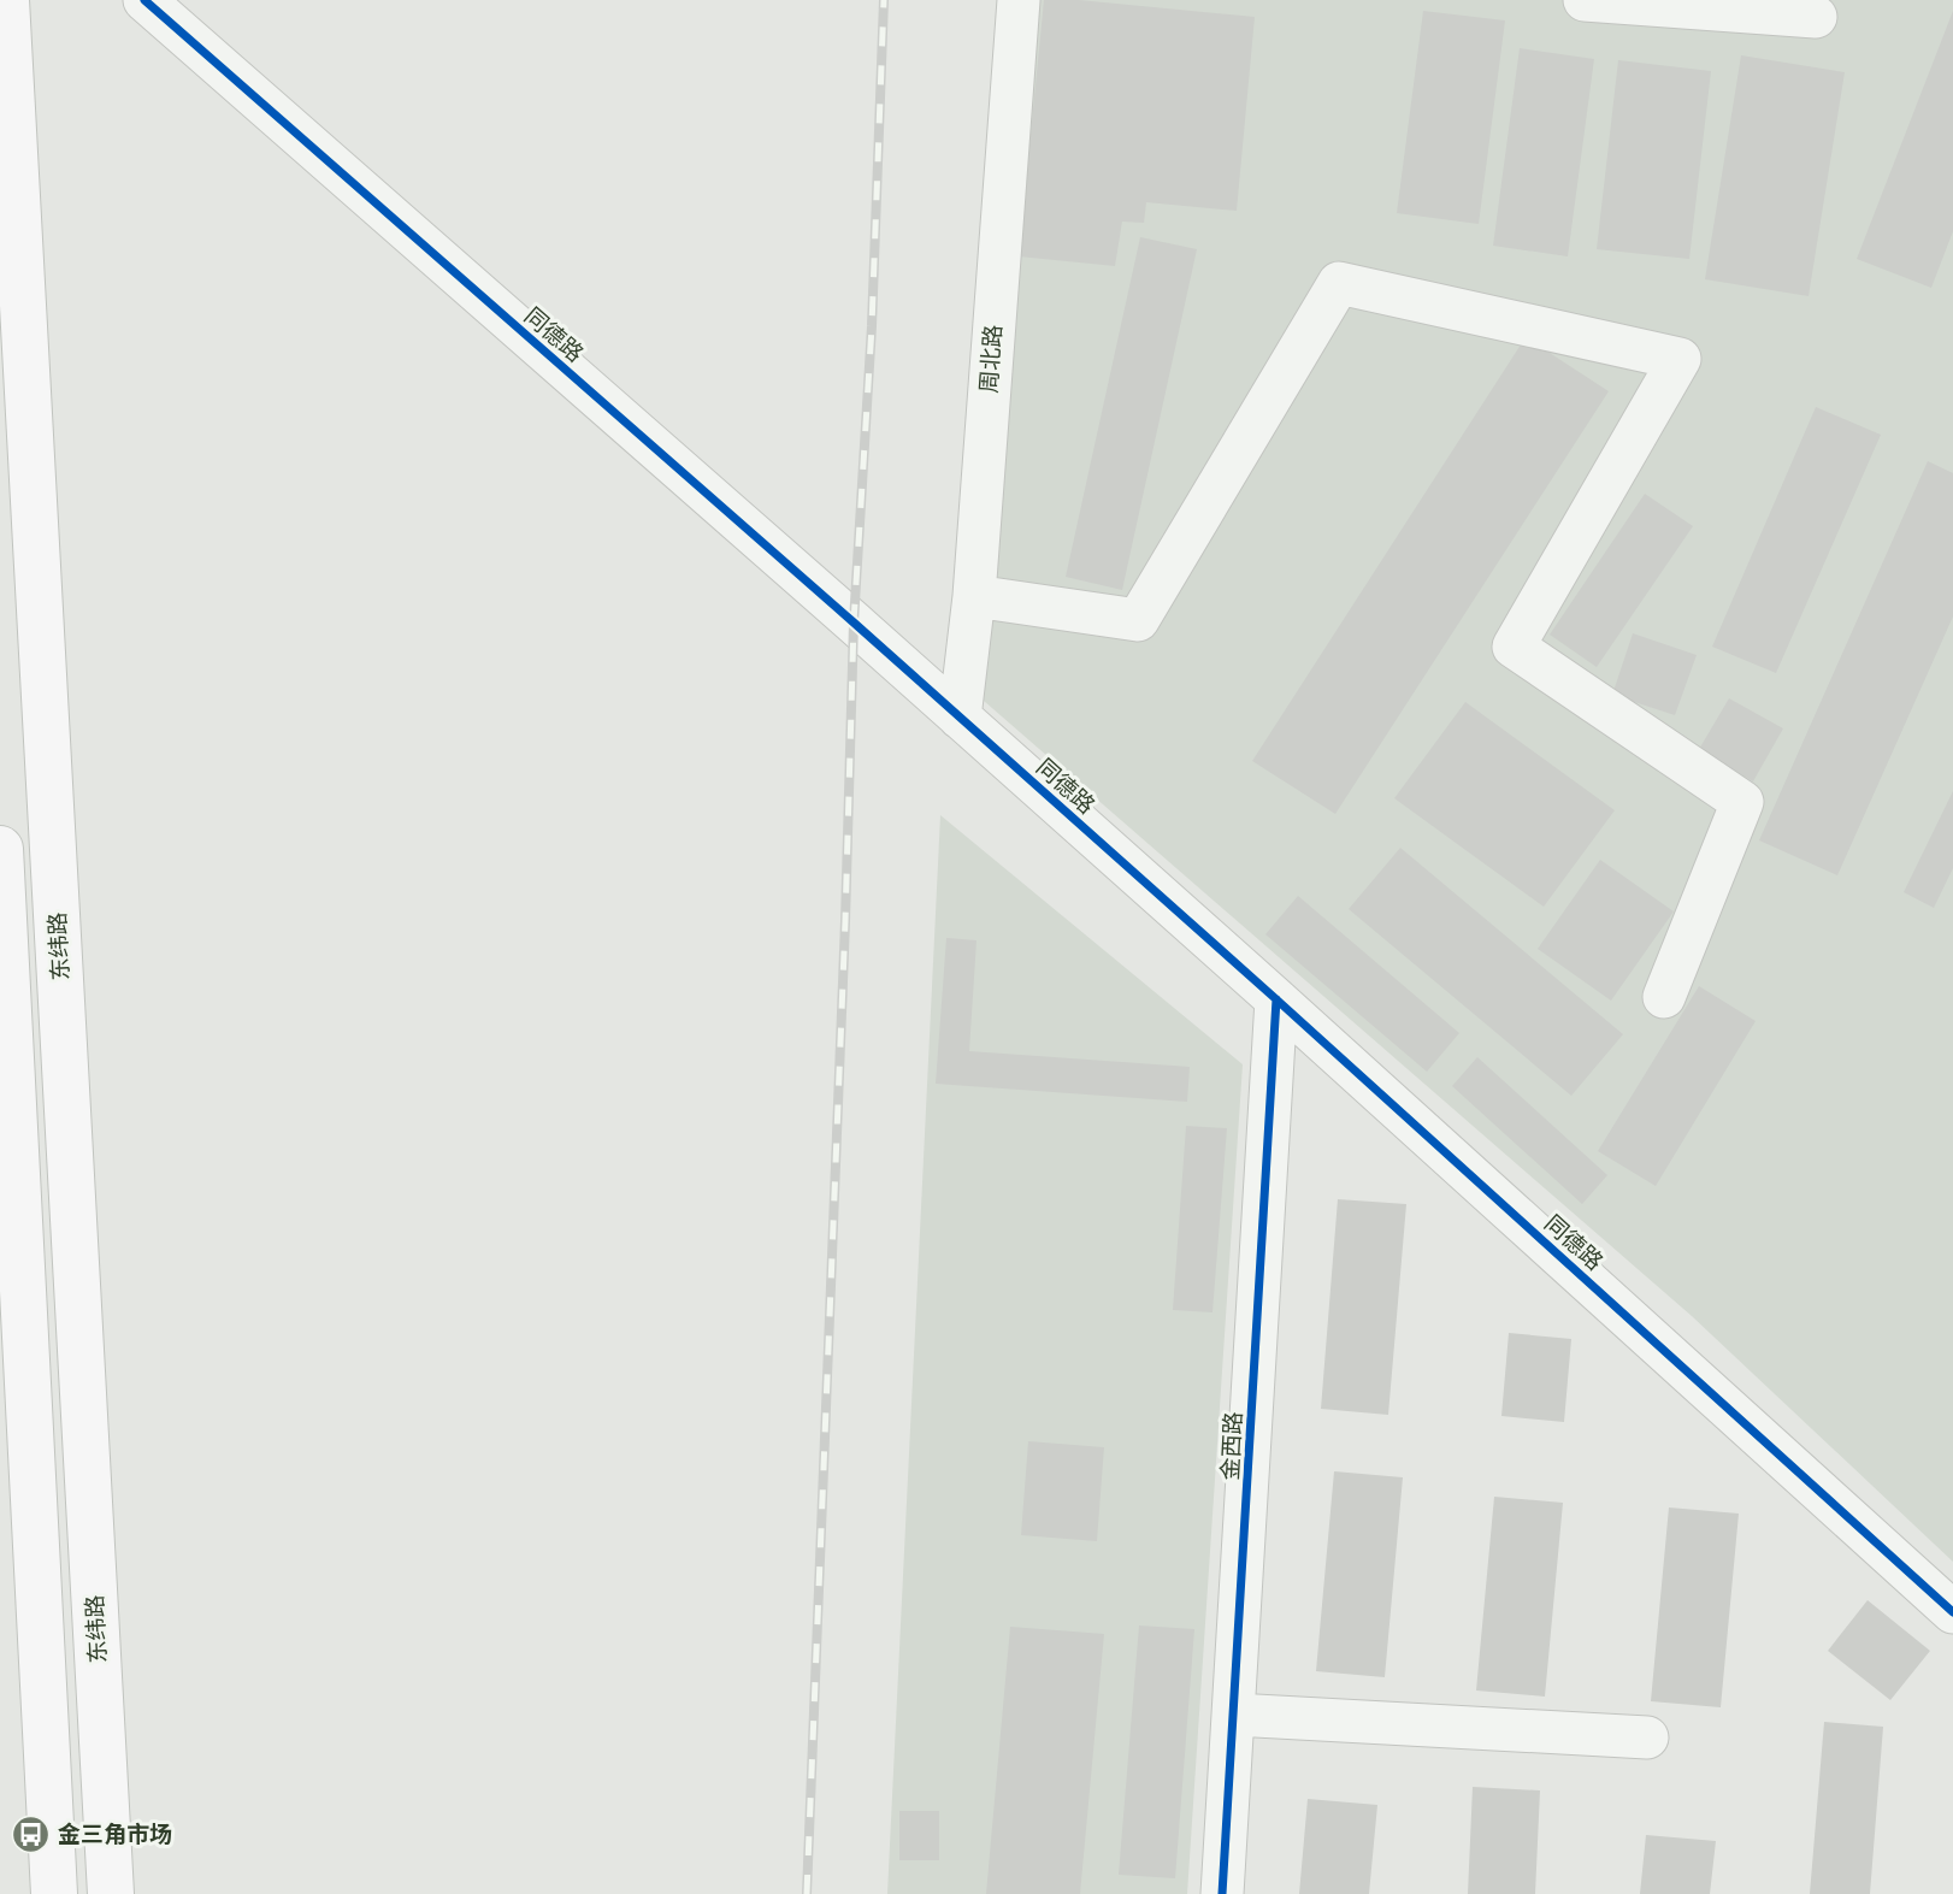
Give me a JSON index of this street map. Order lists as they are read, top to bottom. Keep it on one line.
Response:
{"streets":{"main road":["东纬路"],"street":["同德路","周北路","金西路"]},"crossings":[["同德路","周北路"],["同德路","金西路"]],"places":{"bus stop":["金三角市场"]}}
